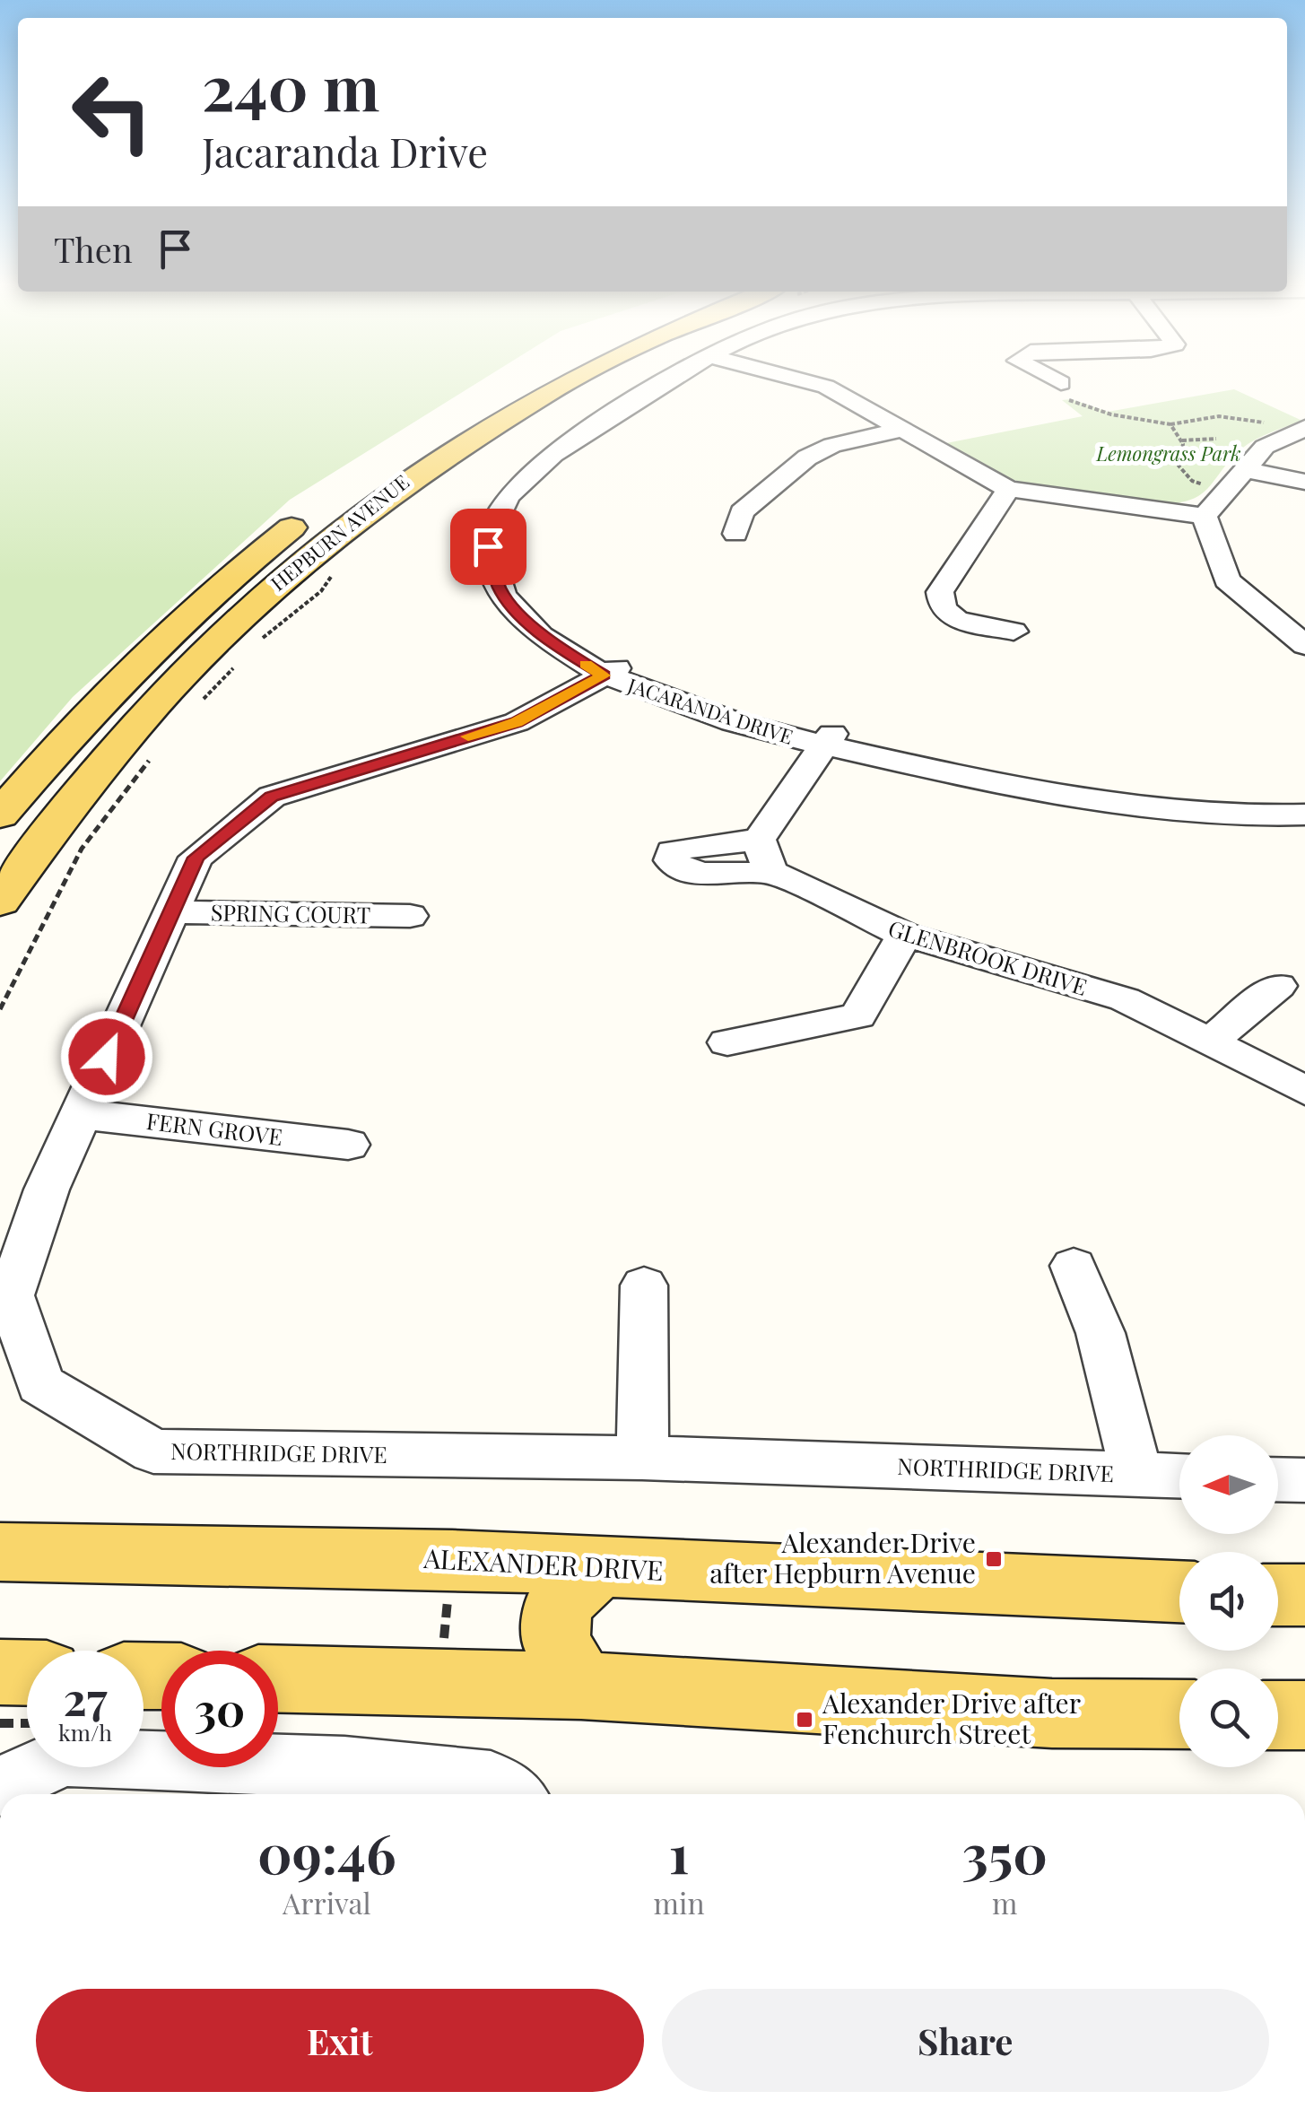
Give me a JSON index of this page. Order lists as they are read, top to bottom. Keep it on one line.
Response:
{"streets":{"main road":["HEPBURN AVENUE","ALEXANDER DRIVE"],"street":["JACARANDA DRIVE","SPRING COURT","GLENBROOK DRIVE","FERN GROVE","NORTHRIDGE DRIVE"]},"crossings":[["JACARANDA DRIVE","GLENBROOK DRIVE"],["JACARANDA DRIVE","NORTHRIDGE DRIVE"],["SPRING COURT","NORTHRIDGE DRIVE"],["FERN GROVE","NORTHRIDGE DRIVE"]],"parks":["Lemongrass Park"],"places":{"transit":["Alexander Drive after Hepburn Avenue","Alexander Drive after Fenchurch Street"]},"north":"left","page":{"turn":["240 m","Jacaranda Drive"],"then":"Then","speed":"27 km/h","limit":"30","eta":["09:46","Arrival","1","min","350","m"],"buttons":["Exit","Share"]}}
